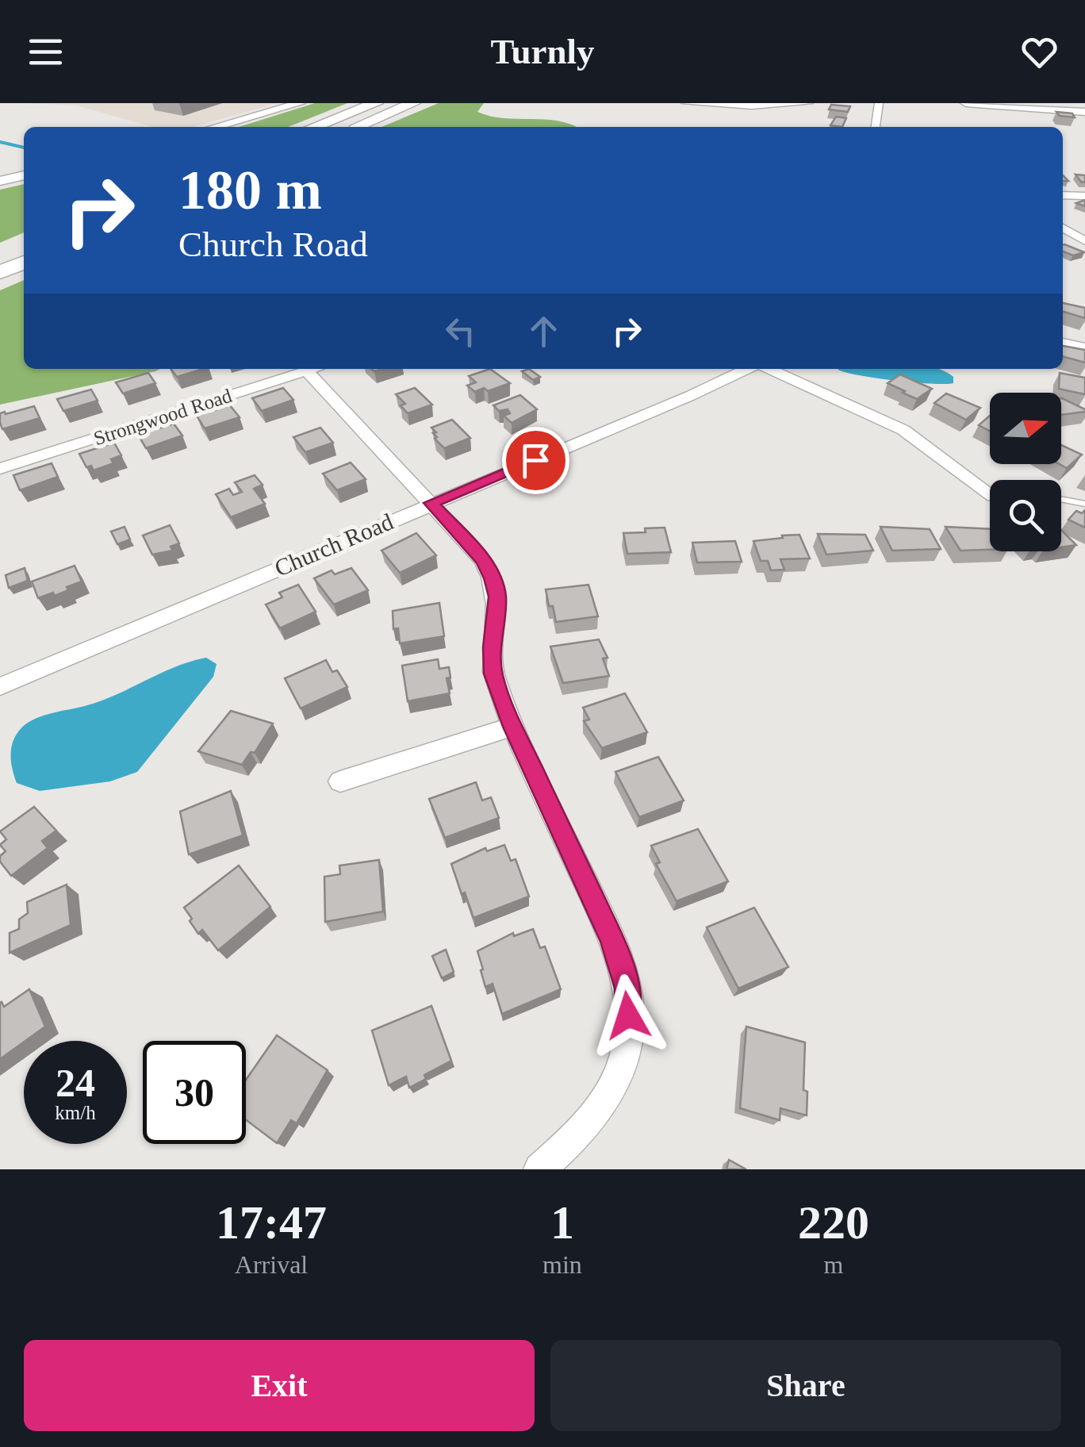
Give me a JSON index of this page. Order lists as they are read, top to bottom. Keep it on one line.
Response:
{"streets":{"street":["Strongwood Road","Church Road"]},"north":"right","page":{"header":"Turnly","turn":["180 m","Church Road"],"speed":"24 km/h","limit":"30","eta":["17:47","Arrival","1","min","220","m"],"buttons":["Exit","Share"]}}
